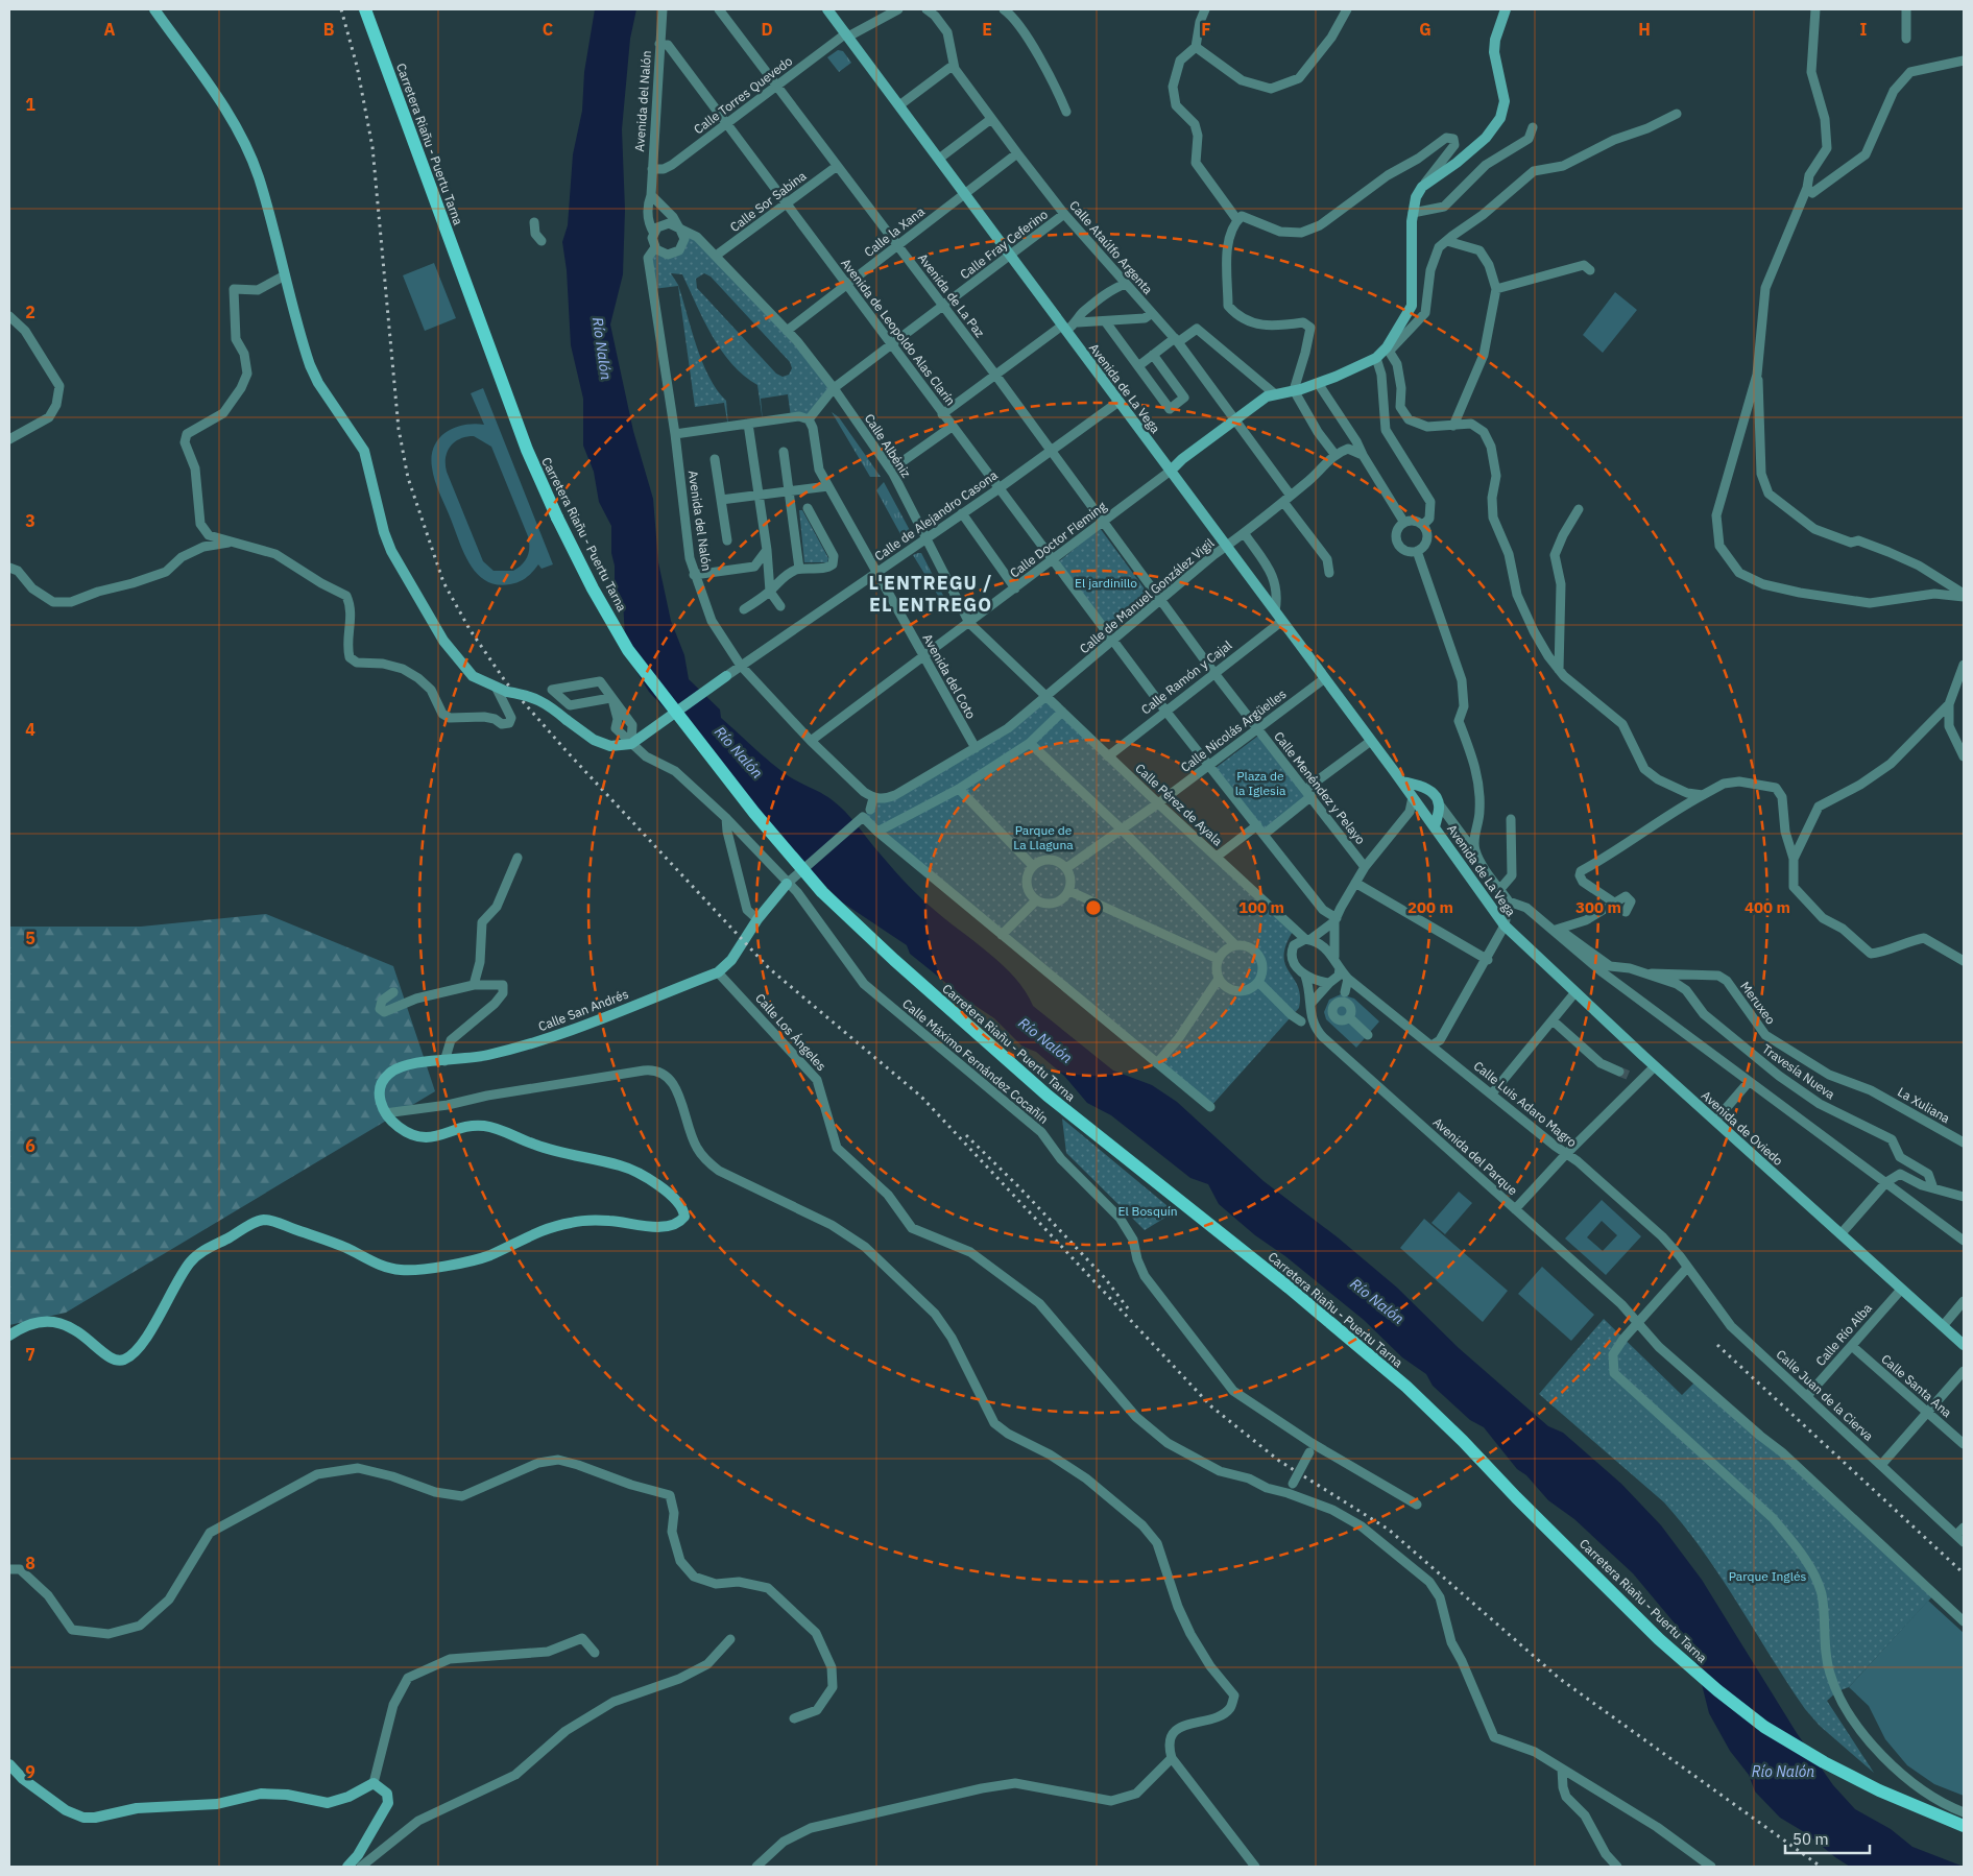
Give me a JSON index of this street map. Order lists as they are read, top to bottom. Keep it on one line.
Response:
{"streets":{"main road":["Carretera Riañu - Puertu Tarna"],"street":["Calle Torres Quevedo","Avenida del Nalón","Calle Sor Sabina","Calle la Xana","Calle Fray Ceferino","Calle Ataúlfo Argenta","Avenida de La Paz","Avenida de Leopoldo Alas Clarín","Avenida de La Vega","Calle Albéniz","Calle de Alejandro Casona","Calle Doctor Fleming","Calle de Manuel González Vigil","Avenida del Coto","Calle Ramón y Cajal","Calle Nicolás Argüelles","Calle Menéndez y Pelayo","Calle Pérez de Ayala","Meruxeo","Calle San Andrés","Calle Los Ángeles","Calle Máximo Fernández Cocañín","Travesía Nueva","Calle Luis Adaro Magro","La Xuliana","Avenida de Oviedo","Avenida del Parque","Calle Río Alba","Calle Santa Ana","Calle Juan de la Cierva"]},"crossings":[["Calle Torres Quevedo","Avenida del Nalón"],["Calle Torres Quevedo","Avenida de La Paz"],["Calle Torres Quevedo","Avenida de Leopoldo Alas Clarín"],["Calle Torres Quevedo","Avenida de La Vega"],["Avenida del Nalón","Avenida de Leopoldo Alas Clarín"],["Avenida del Nalón","Calle Albéniz"],["Avenida del Nalón","Calle de Alejandro Casona"],["Avenida del Nalón","Calle Doctor Fleming"],["Avenida del Nalón","Calle de Manuel González Vigil"],["Calle Sor Sabina","Avenida de La Paz"],["Calle Sor Sabina","Avenida de Leopoldo Alas Clarín"],["Calle Sor Sabina","Calle Albéniz"],["Calle la Xana","Calle Ataúlfo Argenta"],["Calle la Xana","Avenida de La Paz"],["Calle la Xana","Avenida de Leopoldo Alas Clarín"],["Calle la Xana","Avenida de La Vega"],["Calle la Xana","Calle Albéniz"],["Calle Fray Ceferino","Calle Ataúlfo Argenta"],["Calle Fray Ceferino","Avenida de La Paz"],["Calle Fray Ceferino","Avenida de Leopoldo Alas Clarín"],["Calle Fray Ceferino","Avenida de La Vega"],["Calle Fray Ceferino","Calle Albéniz"],["Calle Fray Ceferino","Avenida del Coto"],["Calle Ataúlfo Argenta","Calle de Manuel González Vigil"],["Avenida de La Paz","Calle de Alejandro Casona"],["Avenida de La Paz","Calle Doctor Fleming"],["Avenida de La Paz","Calle de Manuel González Vigil"],["Avenida de La Paz","Calle Menéndez y Pelayo"],["Avenida de Leopoldo Alas Clarín","Calle de Alejandro Casona"],["Avenida de Leopoldo Alas Clarín","Calle Doctor Fleming"],["Avenida de Leopoldo Alas Clarín","Calle de Manuel González Vigil"],["Avenida de Leopoldo Alas Clarín","Calle Ramón y Cajal"],["Avenida de Leopoldo Alas Clarín","Calle Nicolás Argüelles"],["Avenida de La Vega","Calle de Alejandro Casona"],["Avenida de La Vega","Calle Doctor Fleming"],["Avenida de La Vega","Calle de Manuel González Vigil"],["Avenida de La Vega","Calle Ramón y Cajal"],["Avenida de La Vega","Calle Nicolás Argüelles"],["Avenida de La Vega","Avenida de Oviedo"],["Calle Albéniz","Calle de Alejandro Casona"],["Calle Albéniz","Calle Doctor Fleming"],["Calle Albéniz","Calle de Manuel González Vigil"],["Calle Albéniz","Calle Pérez de Ayala"],["Calle de Alejandro Casona","Avenida del Coto"],["Calle Doctor Fleming","Avenida del Coto"],["Calle de Manuel González Vigil","Avenida del Coto"],["Calle de Manuel González Vigil","Calle Menéndez y Pelayo"],["Calle de Manuel González Vigil","Calle Pérez de Ayala"],["Calle Ramón y Cajal","Calle Menéndez y Pelayo"],["Calle Ramón y Cajal","Calle Pérez de Ayala"],["Calle Nicolás Argüelles","Calle Menéndez y Pelayo"],["Calle Nicolás Argüelles","Calle Pérez de Ayala"],["Calle Pérez de Ayala","Calle Luis Adaro Magro"],["Calle Pérez de Ayala","Avenida del Parque"],["Meruxeo","Travesía Nueva"],["Meruxeo","La Xuliana"],["Calle San Andrés","Calle Los Ángeles"],["Calle San Andrés","Calle Máximo Fernández Cocañín"],["Calle Luis Adaro Magro","Avenida del Parque"],["Calle Luis Adaro Magro","Calle Juan de la Cierva"],["Avenida de Oviedo","Calle Río Alba"],["Calle Río Alba","Calle Santa Ana"],["Calle Río Alba","Calle Juan de la Cierva"]],"districts":["L'ENTREGU / EL ENTREGO"],"water":["Río Nalón"],"parks":["El jardinillo","Plaza de la Iglesia","Parque de La Llaguna","El Bosquín","Parque Inglés"],"scale_bar":"50 m","grid":{"columns":["A","B","C","D","E","F","G","H","I"],"rows":["1","2","3","4","5","6","7","8","9"]},"rings":["100 m","200 m","300 m","400 m"]}
